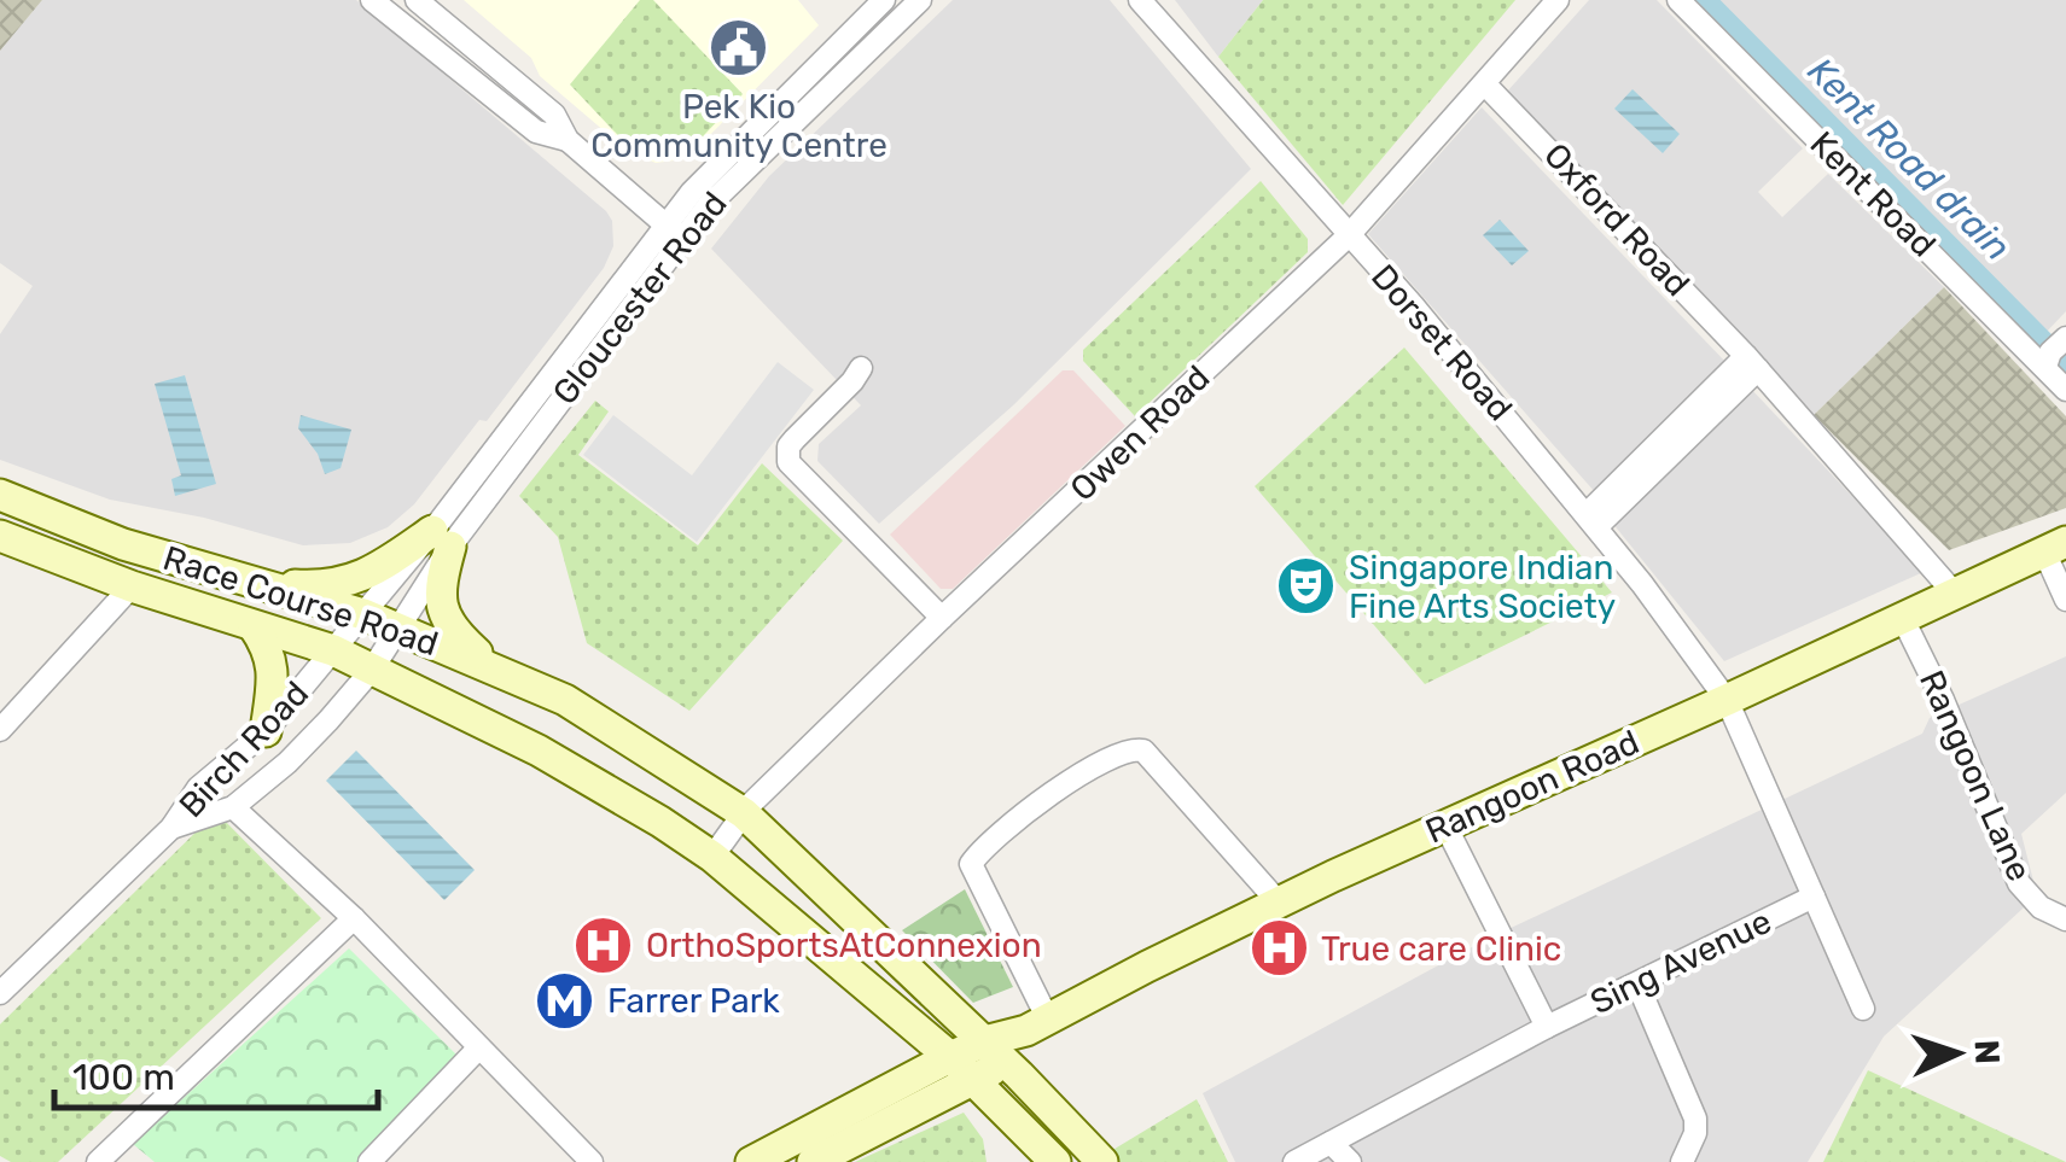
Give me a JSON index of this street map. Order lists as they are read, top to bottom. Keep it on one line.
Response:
{"streets":{"street":["Kent Road","Oxford Road","Gloucester Road","Dorset Road","Owen Road","Race Course Road","Birch Road","Rangoon Lane","Rangoon Road","Sing Avenue"]},"crossings":[["Oxford Road","Owen Road"],["Oxford Road","Rangoon Road"],["Gloucester Road","Race Course Road"],["Gloucester Road","Birch Road"],["Dorset Road","Owen Road"],["Dorset Road","Rangoon Road"],["Dorset Road","Sing Avenue"],["Owen Road","Race Course Road"],["Race Course Road","Birch Road"],["Rangoon Lane","Rangoon Road"],["Rangoon Road","Sing Avenue"]],"water":["Kent Road drain"],"places":{"public building":["Pek Kio Community Centre"],"theatre":["Singapore Indian Fine Arts Society"],"hospital":["OrthoSportsAtConnexion","True care Clinic"],"metro station":["Farrer Park"]},"scale_bar":"100 m","north":"right"}
